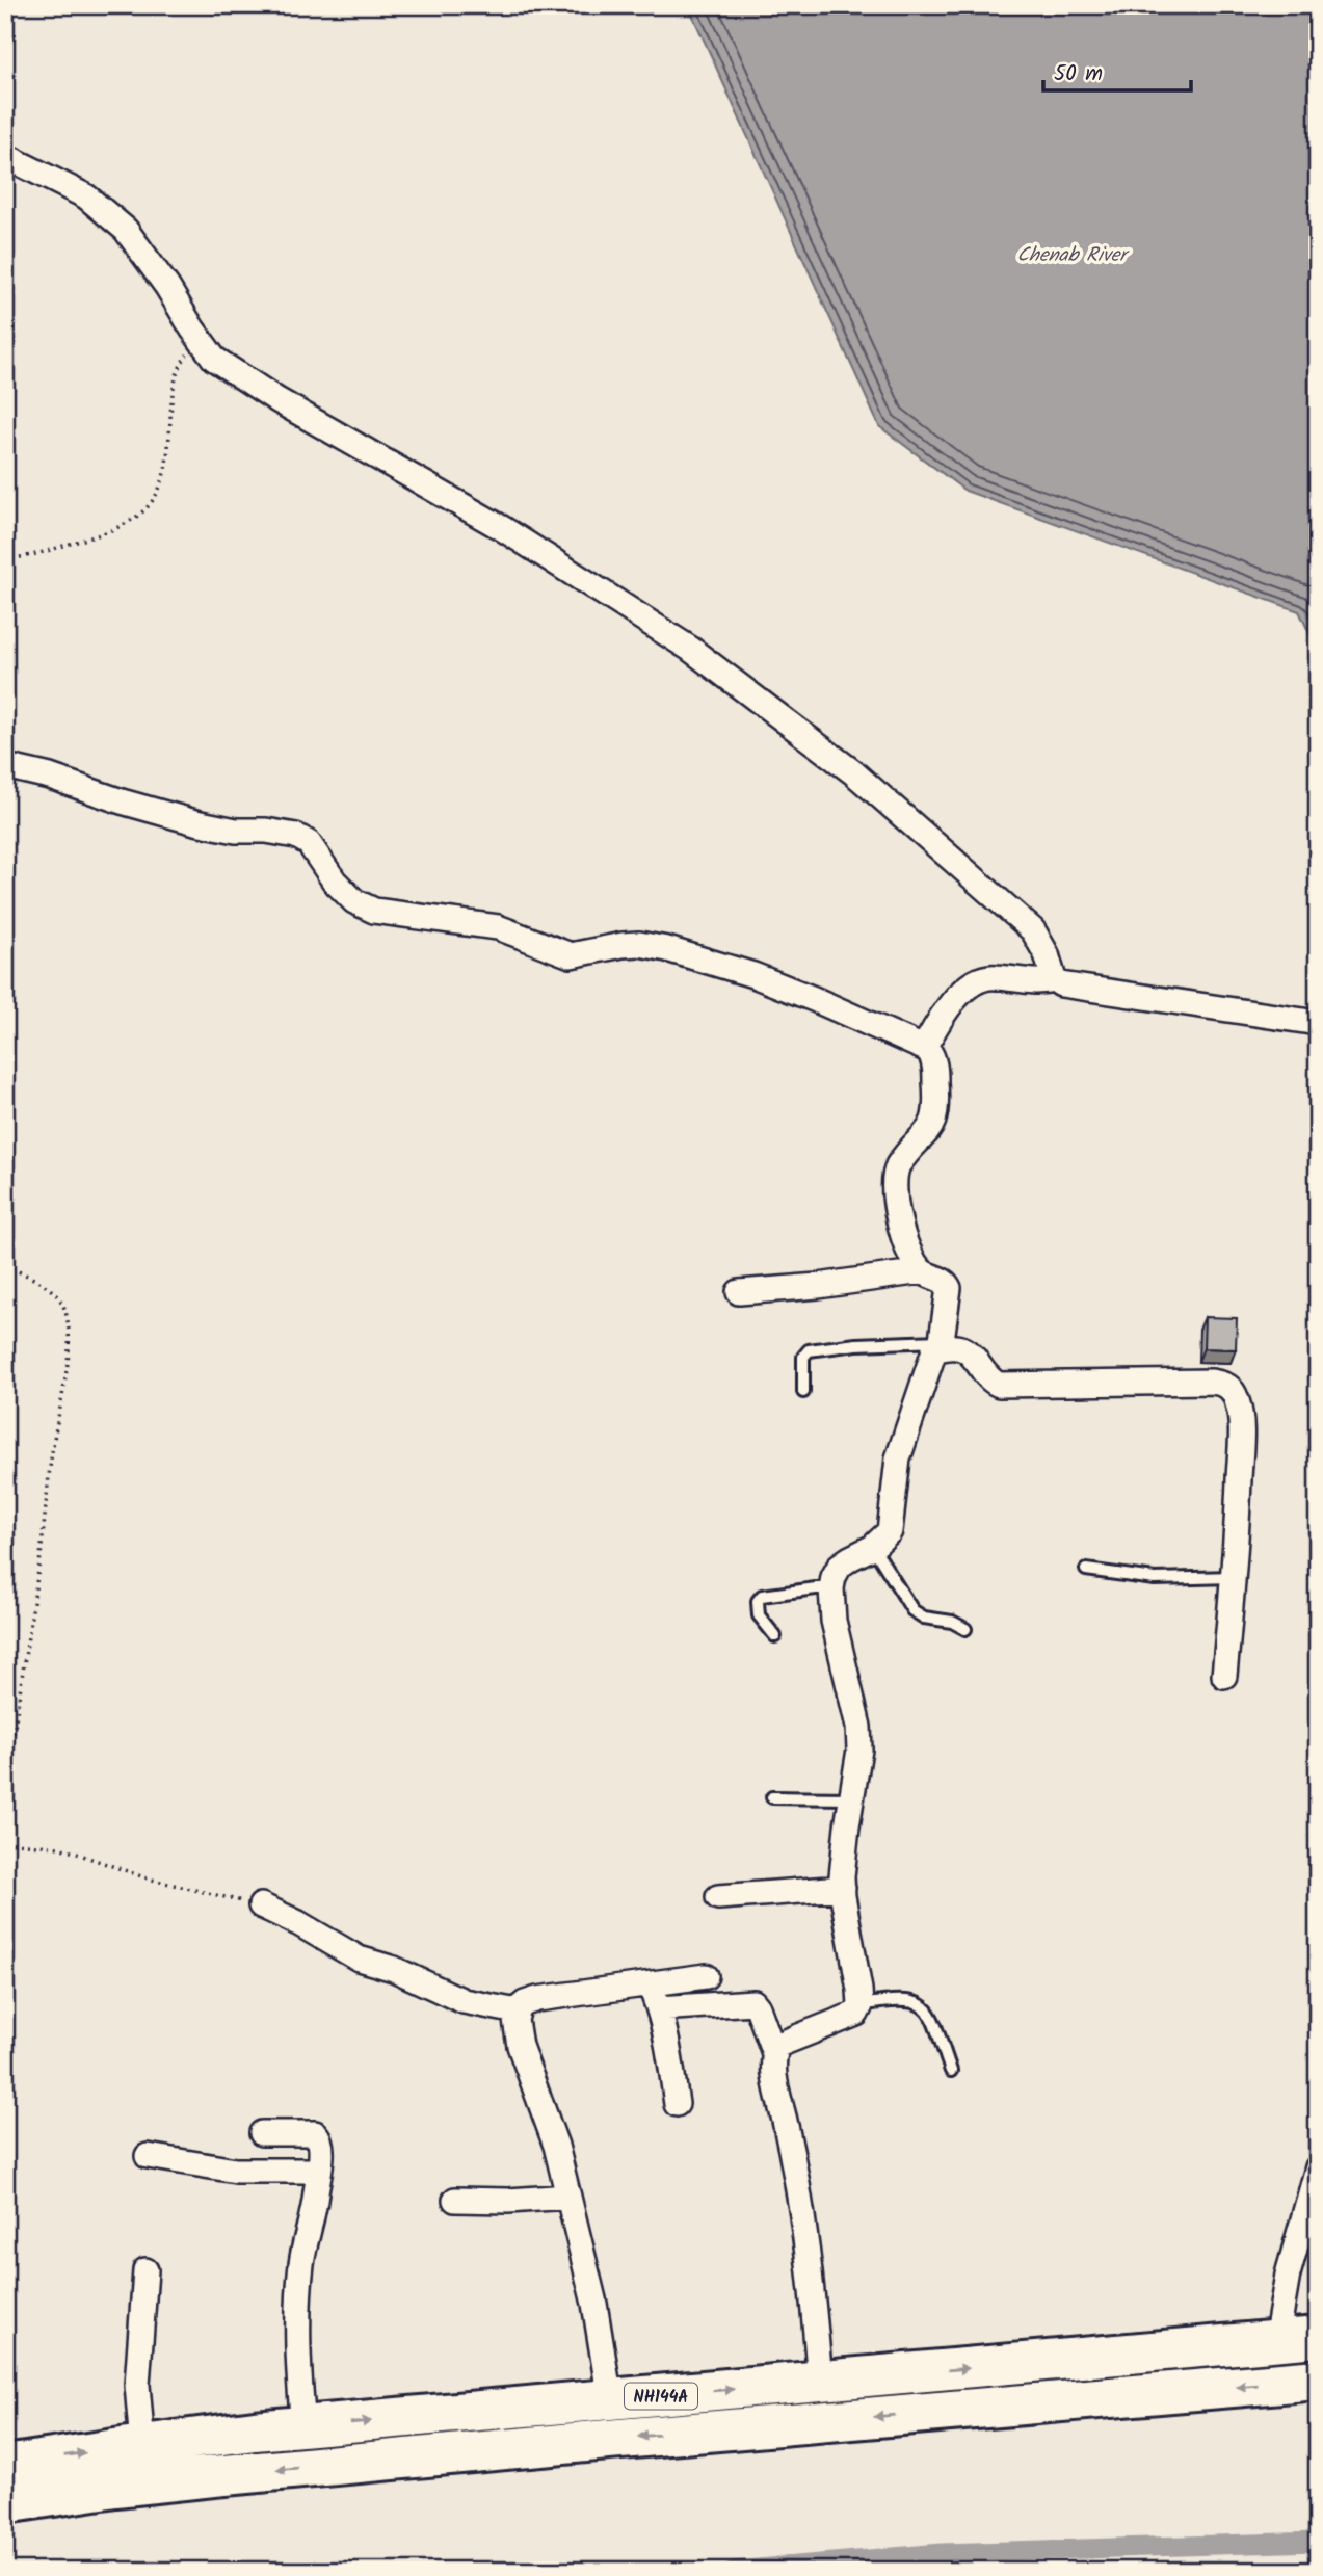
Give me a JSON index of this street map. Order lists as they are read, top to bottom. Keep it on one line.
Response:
{"streets":{"highway":["NH144A"]},"water":["Chenab River"],"scale_bar":"50 m"}
